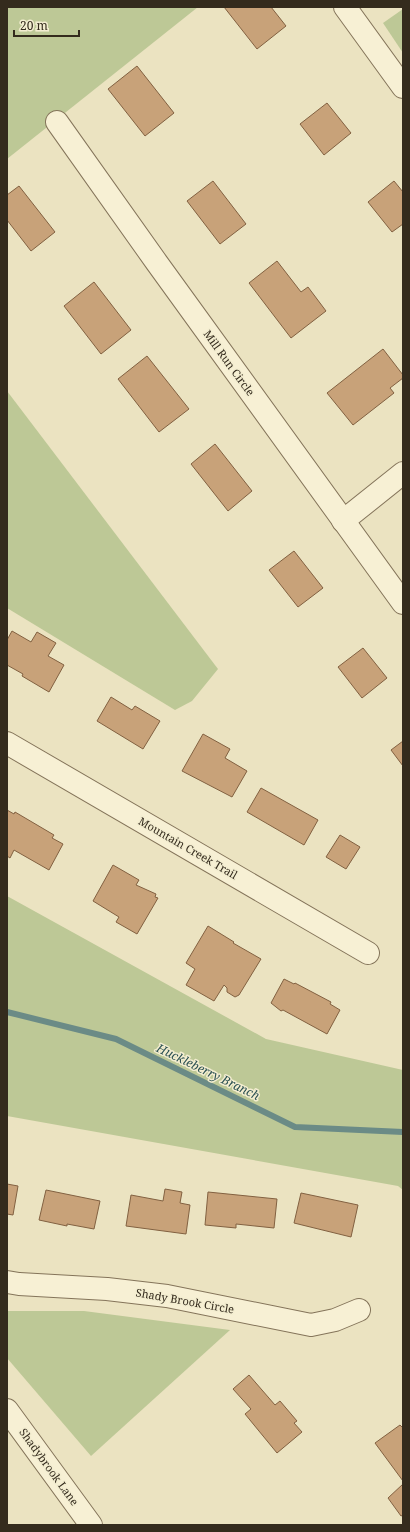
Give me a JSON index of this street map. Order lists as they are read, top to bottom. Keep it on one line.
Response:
{"streets":{"street":["Mill Run Circle","Mountain Creek Trail","Shady Brook Circle","Shadybrook Lane"]},"water":["Huckleberry Branch"],"scale_bar":"20 m"}
